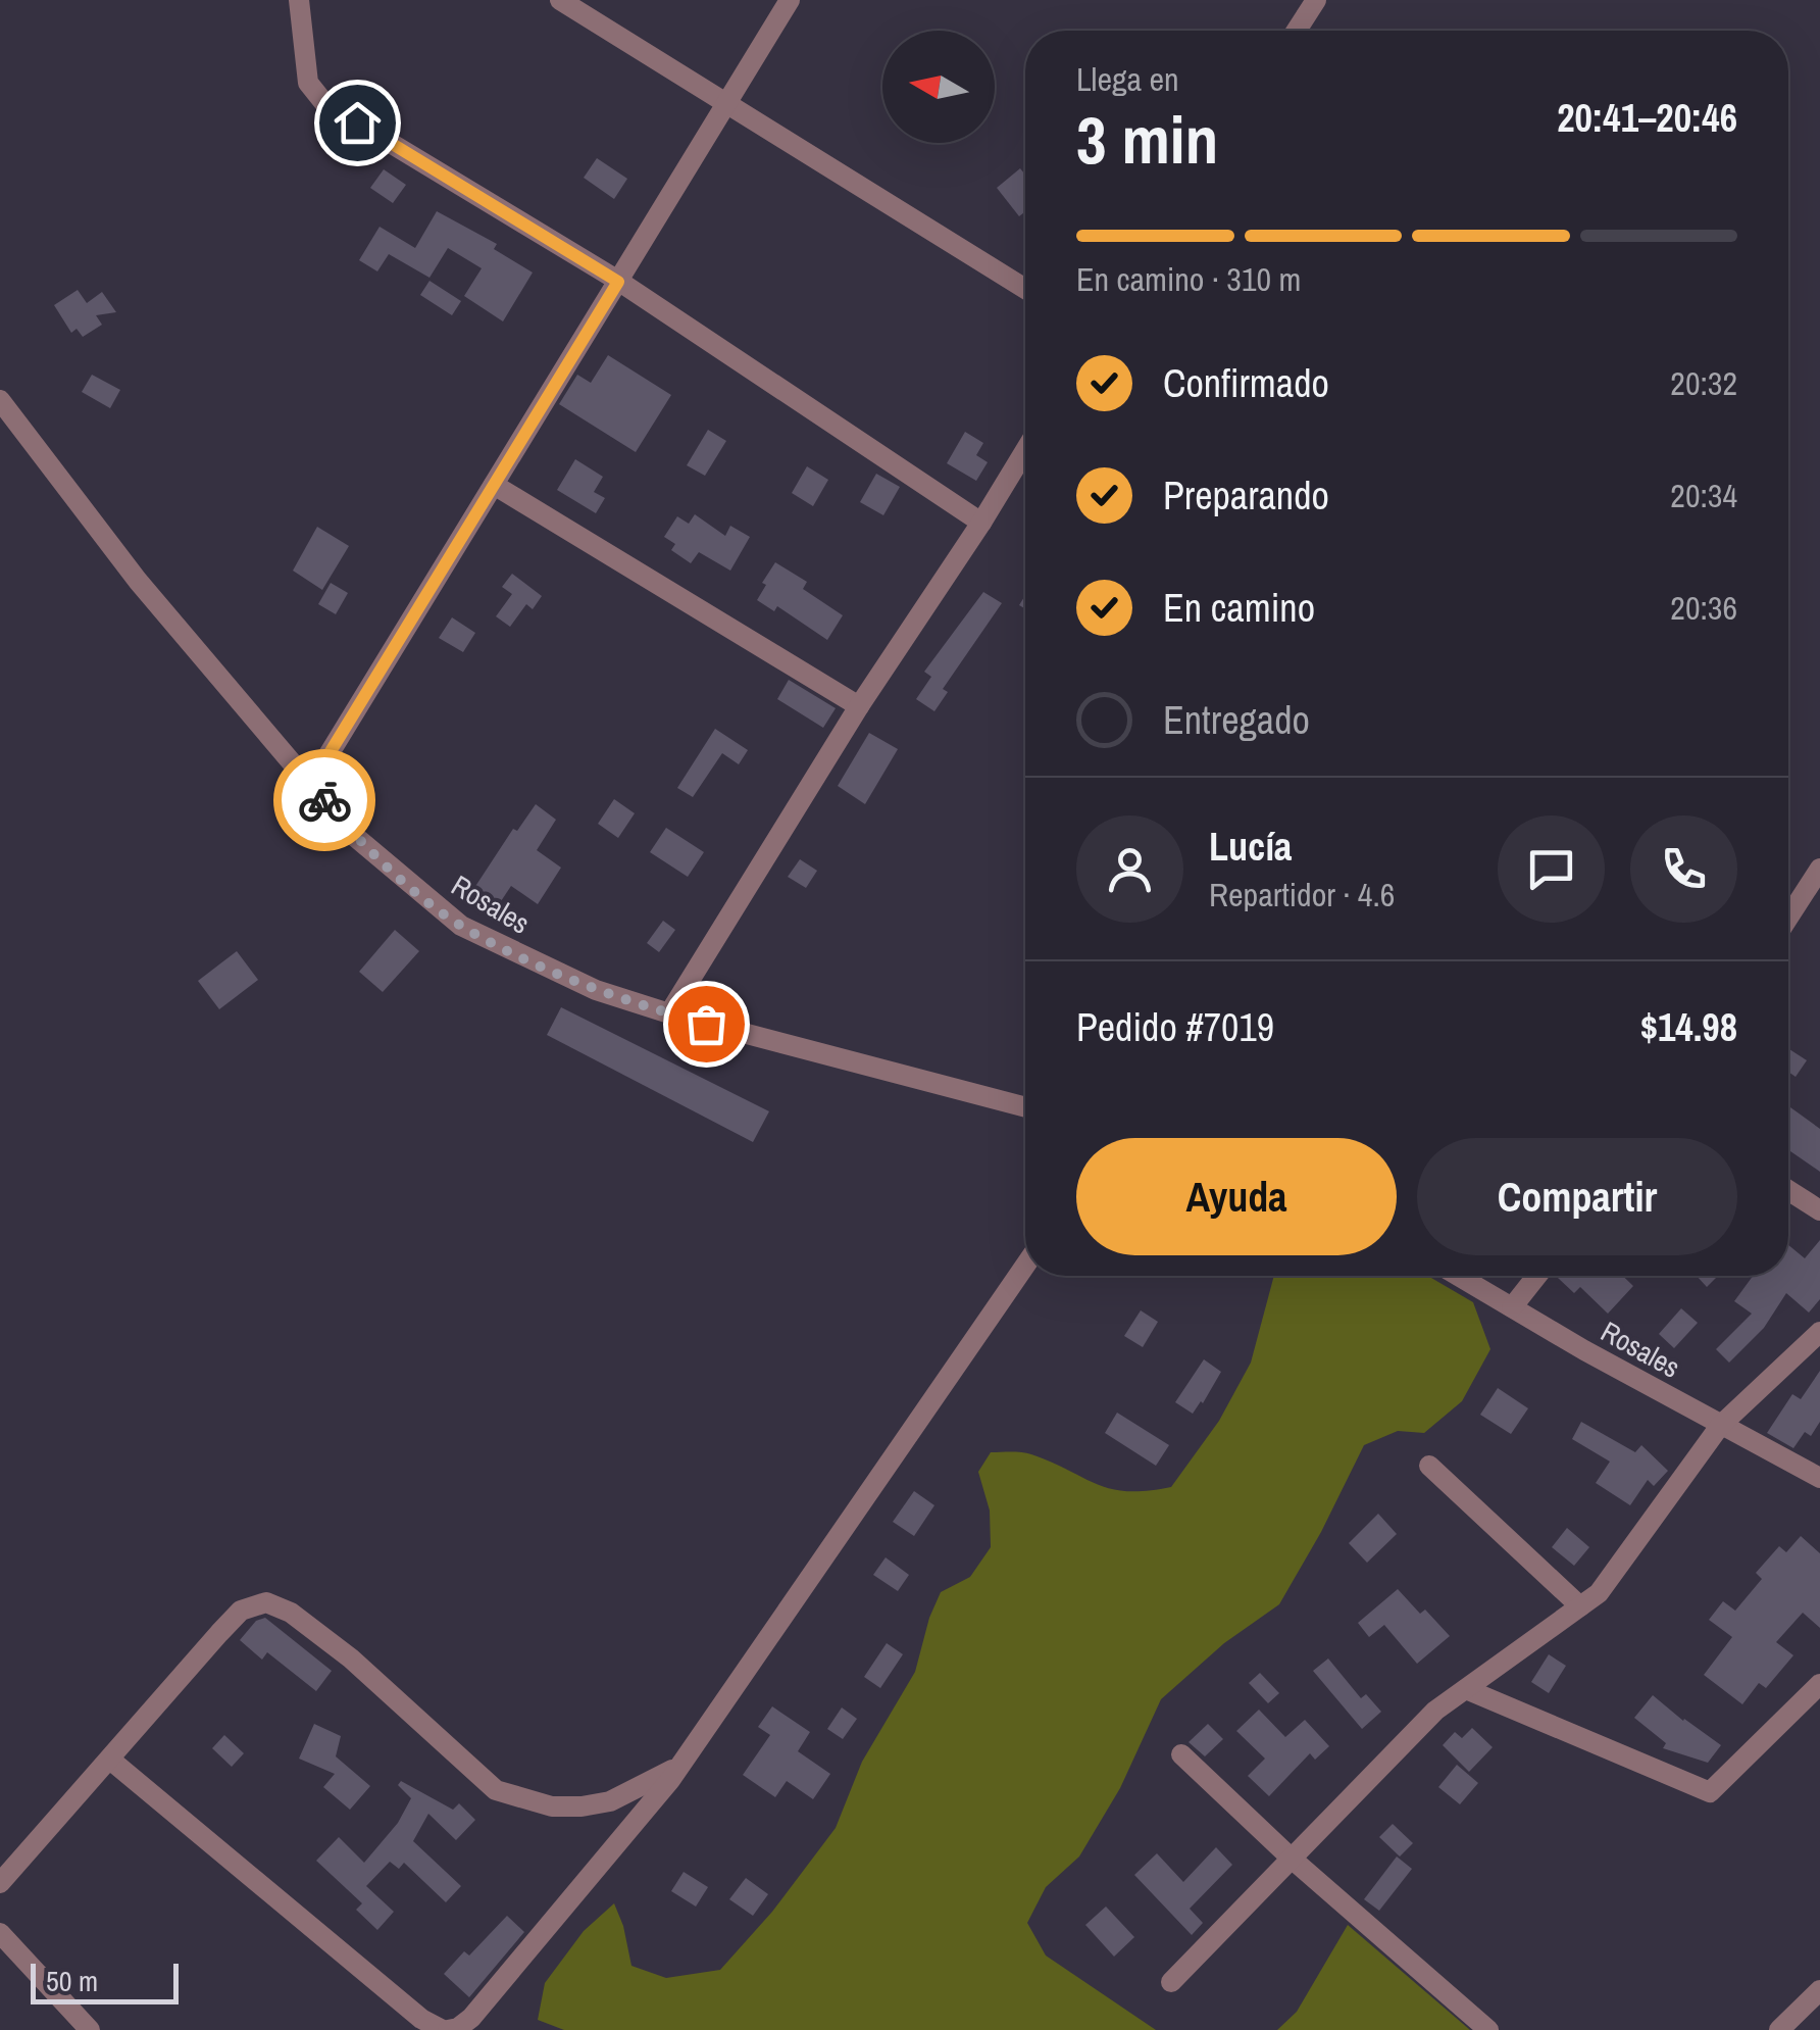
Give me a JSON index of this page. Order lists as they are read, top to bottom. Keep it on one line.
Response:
{"streets":{"street":["Rosales"]},"scale_bar":"50 m","north":"left","page":{"heading":["3 min","Llega en","20:41–20:46"],"panel":["Lucía","Repartidor · 4.6","Pedido #7019","$14.98"],"bar":"En camino · 310 m","list":[["Confirmado","20:32"],["Preparando","20:34"],["En camino","20:36"],"Entregado"],"buttons":["Ayuda","Compartir"],"scale":"50 m"}}
